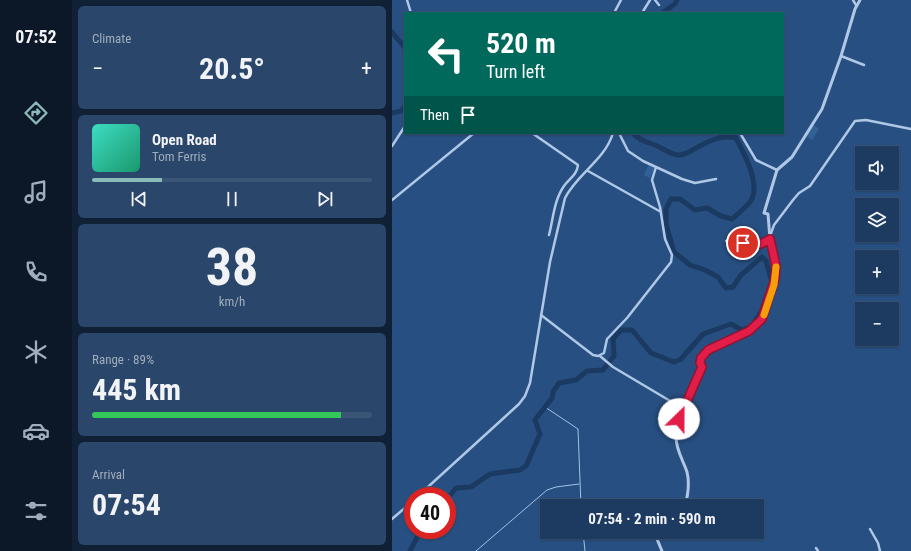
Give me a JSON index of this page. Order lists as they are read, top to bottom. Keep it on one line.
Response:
{"page":{"tabs":"07:52","tile":["Climate",["38","km/h"],["Range · 89%","445 km"],["Arrival","07:54"]],"turn":["520 m","Turn left"],"heat":["−","20.5°","+"],"then":"Then","song":["Open Road","Tom Ferris"],"map_buttons":["+","−"],"limit":"40","trip":"07:54 · 2 min · 590 m"}}
